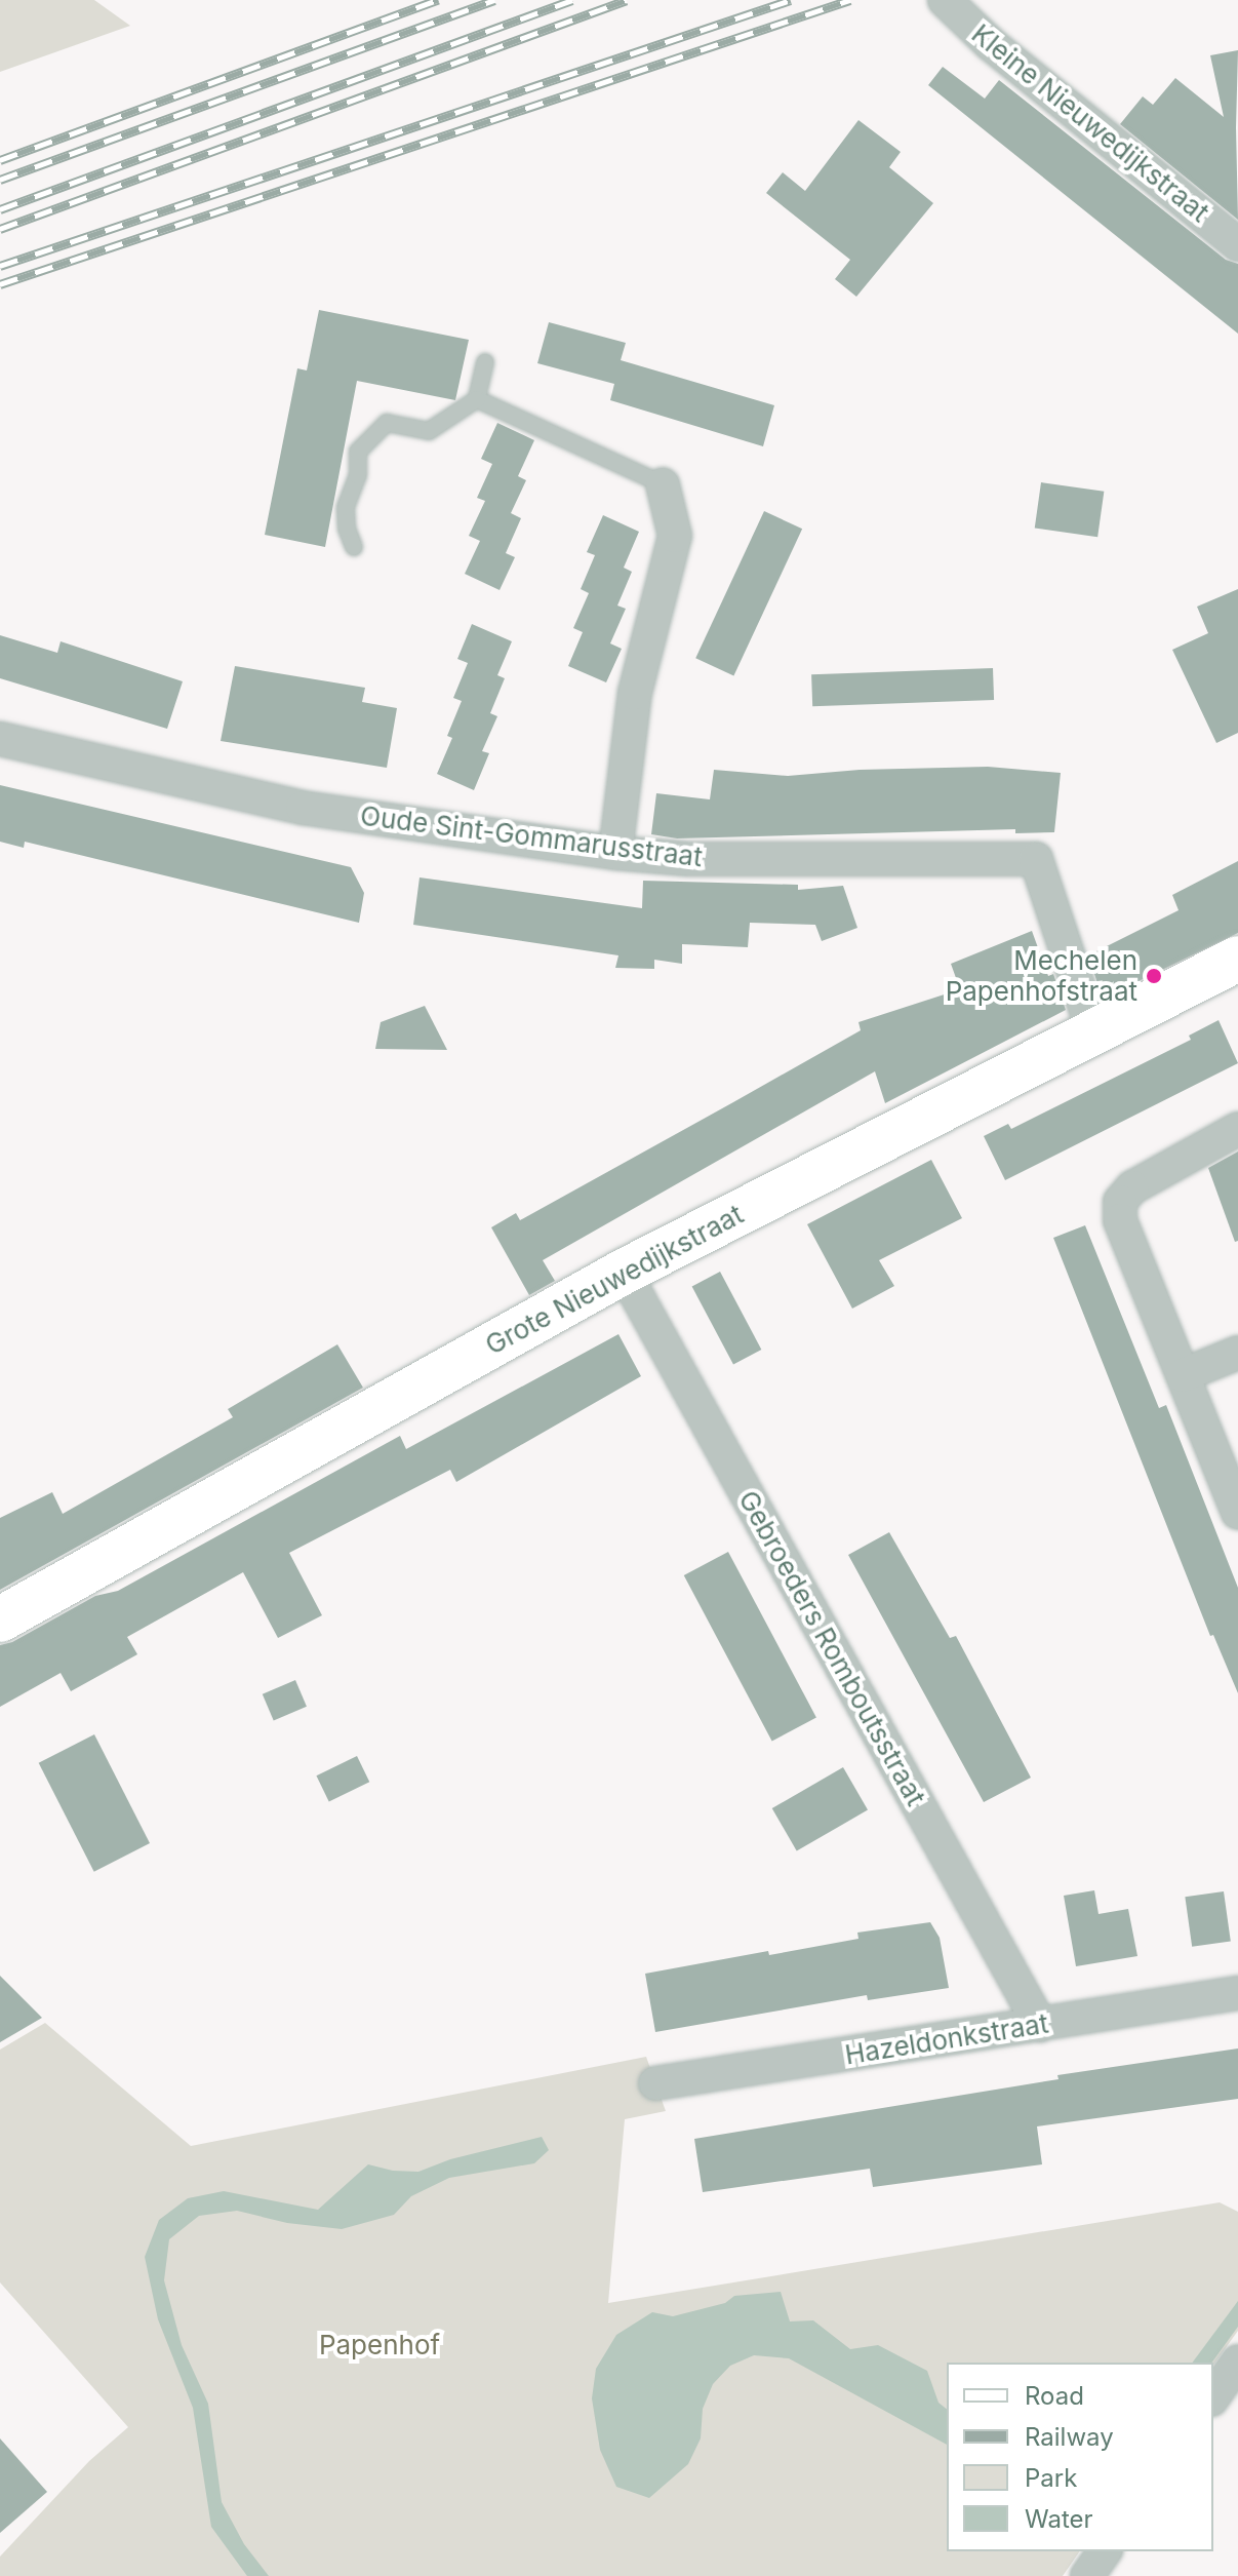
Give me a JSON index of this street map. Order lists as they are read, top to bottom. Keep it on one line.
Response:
{"streets":{"main road":["Grote Nieuwedijkstraat"],"street":["Kleine Nieuwedijkstraat","Oude Sint-Gommarusstraat","Gebroeders Romboutsstraat","Hazeldonkstraat"]},"crossings":[["Oude Sint-Gommarusstraat","Grote Nieuwedijkstraat"],["Grote Nieuwedijkstraat","Gebroeders Romboutsstraat"],["Gebroeders Romboutsstraat","Hazeldonkstraat"]],"parks":["Papenhof"],"places":["Mechelen Papenhofstraat"],"legend":["Road","Railway","Park","Water"]}
